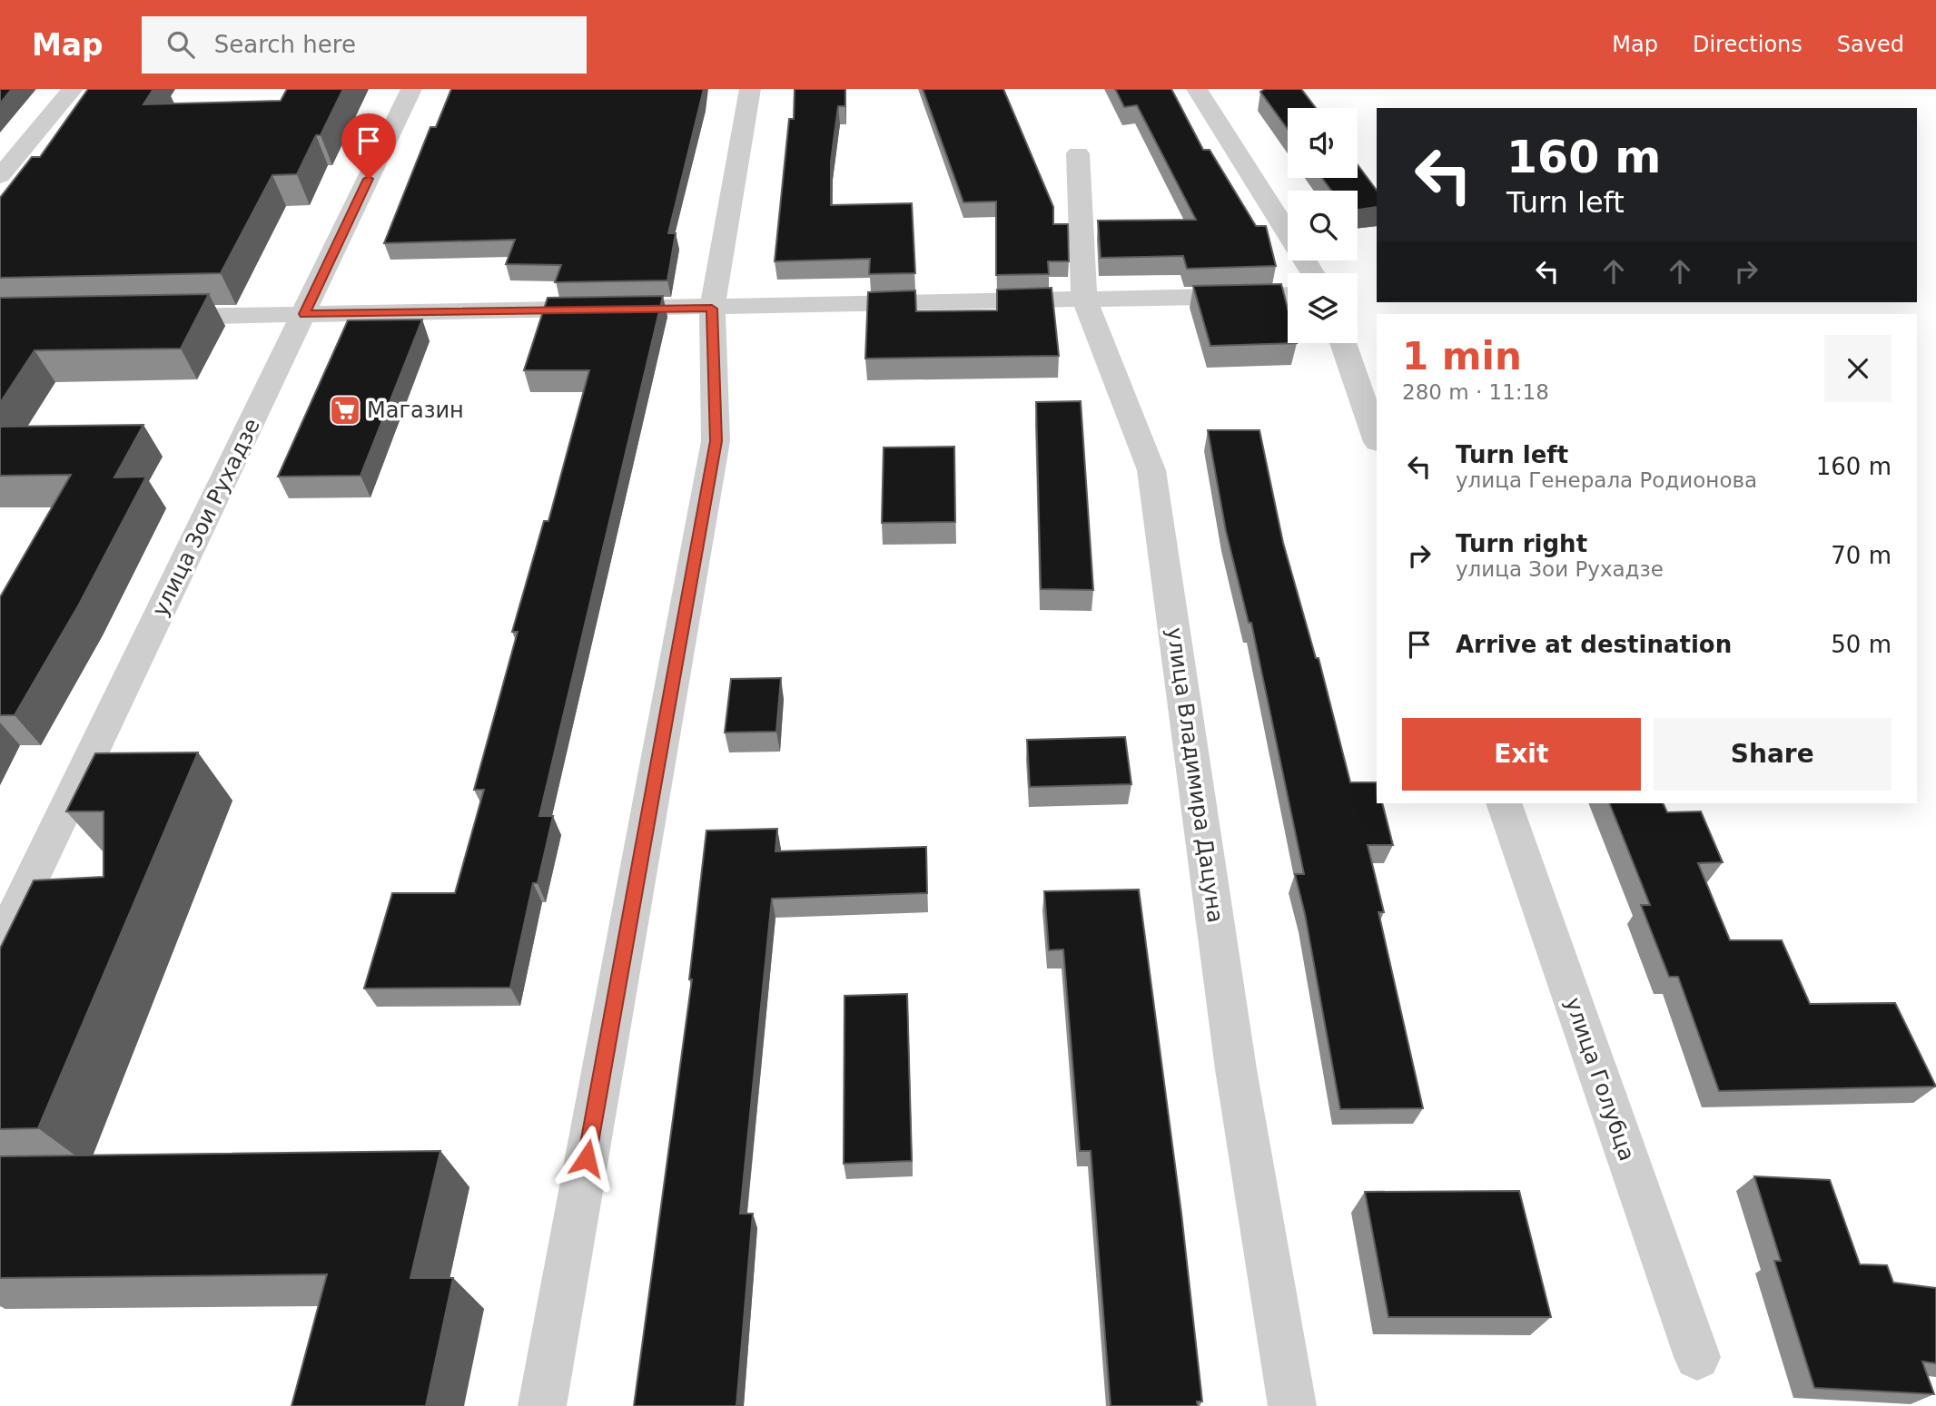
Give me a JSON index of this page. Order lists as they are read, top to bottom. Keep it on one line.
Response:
{"streets":{"street":["улица Зои Рухадзе","улица Владимира Дацуна","улица Голубца"]},"places":{"supermarket":["Магазин"]},"page":{"header":"Map","search":"Search here","nav":["Map","Directions","Saved"],"turn":["160 m","Turn left"],"heading":["1 min","280 m · 11:18"],"list":[{"name":"Turn left","note":"улица Генерала Родионова","value":"160 m"},{"name":"Turn right","note":"улица Зои Рухадзе","value":"70 m"},{"name":"Arrive at destination","value":"50 m"}],"buttons":["Exit","Share"]}}
